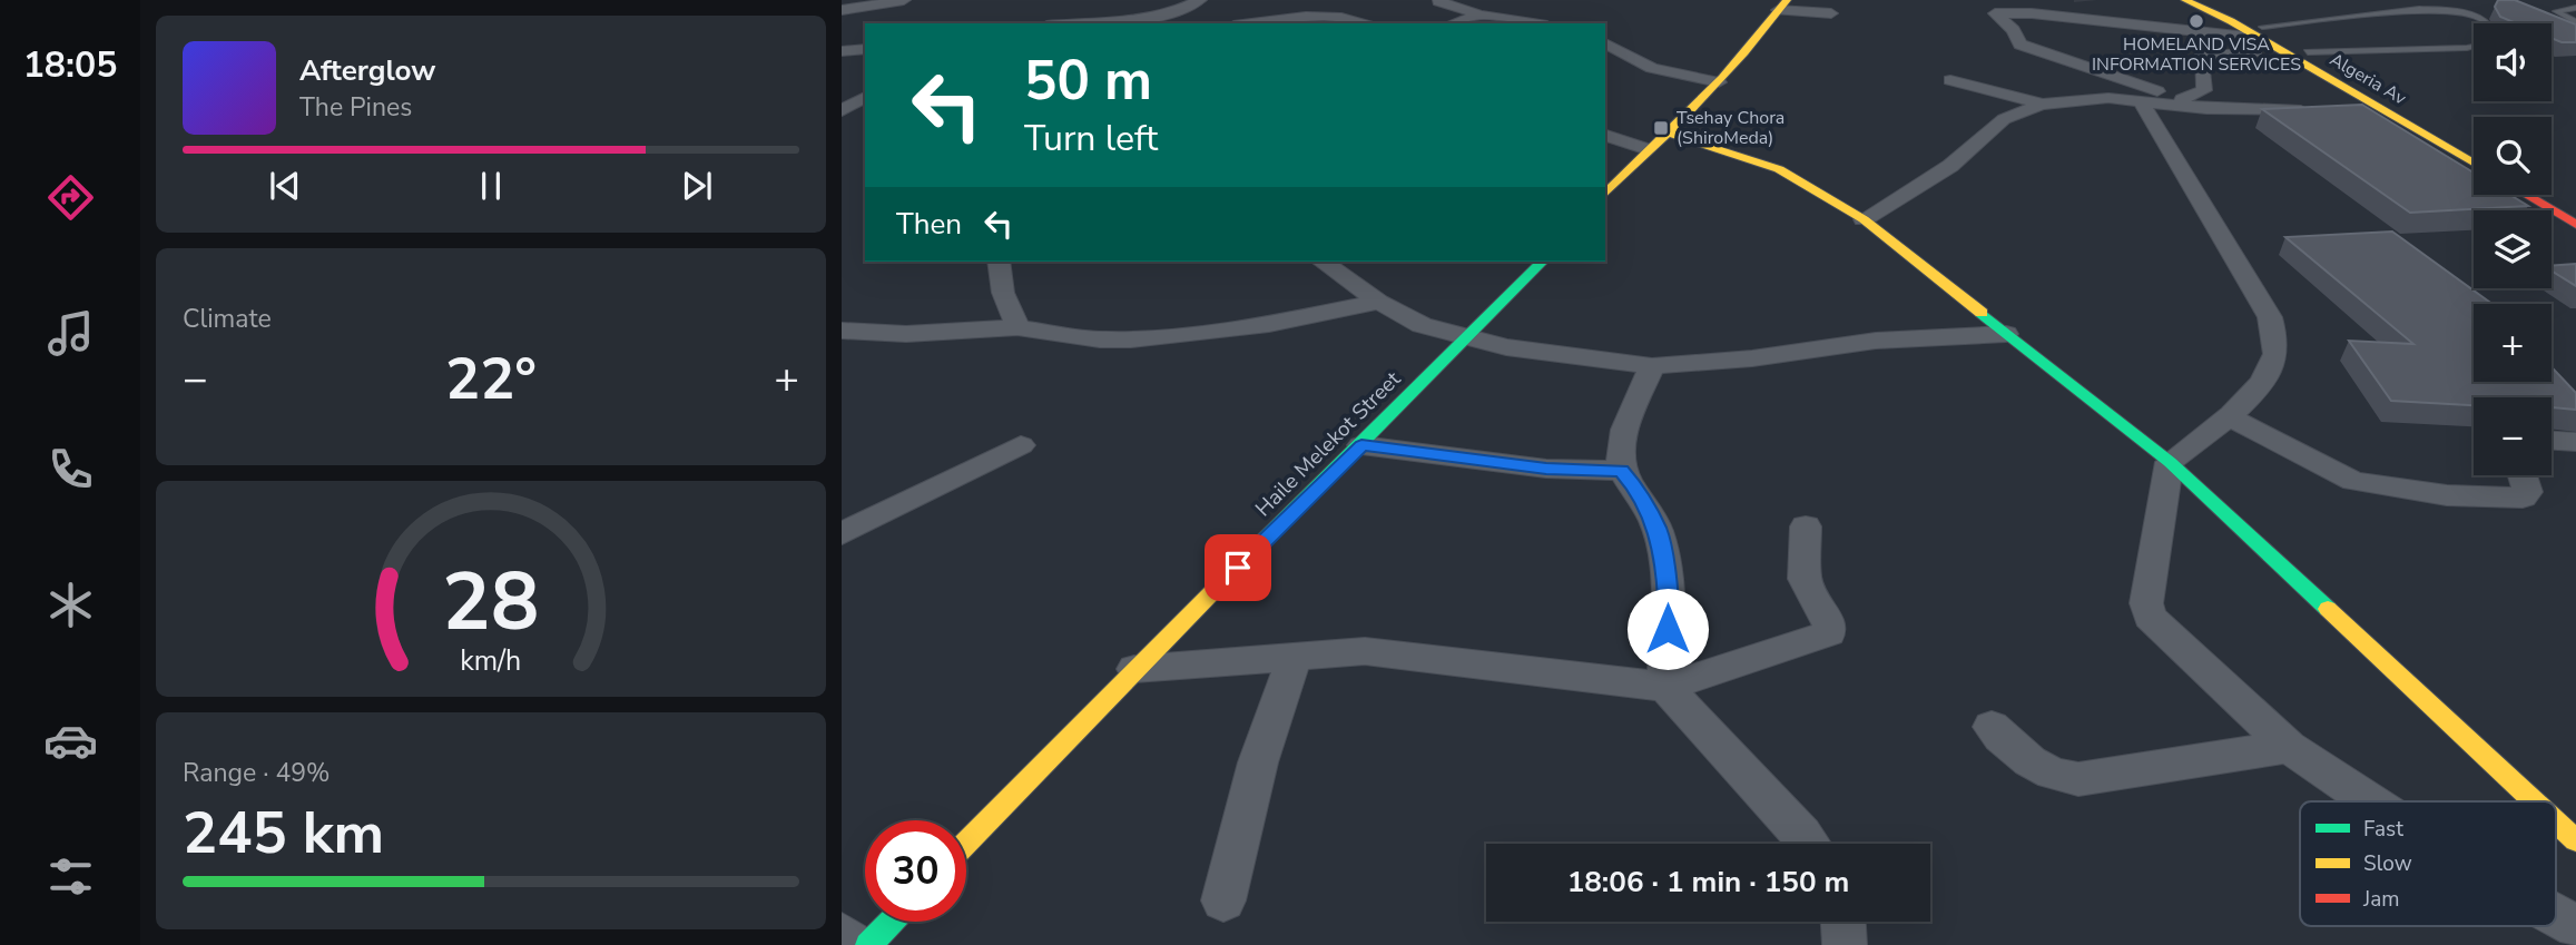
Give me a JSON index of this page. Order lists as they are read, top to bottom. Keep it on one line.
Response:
{"streets":{"main road":["Algeria Av","Haile Melekot Street"]},"places":{"other":["HOMELAND VISA INFORMATION SERVICES"],"transit":["Tsehay Chora (ShiroMeda)"]},"legend":["Fast","Slow","Jam"],"page":{"tabs":"18:05","map_buttons":["+","−"],"turn":["50 m","Turn left"],"song":["Afterglow","The Pines"],"then":"Then","tile":["Climate",["Range · 49%","245 km"]],"heat":["−","22°","+"],"limit":"30","trip":"18:06 · 1 min · 150 m","gauge":["28","km/h"]}}
